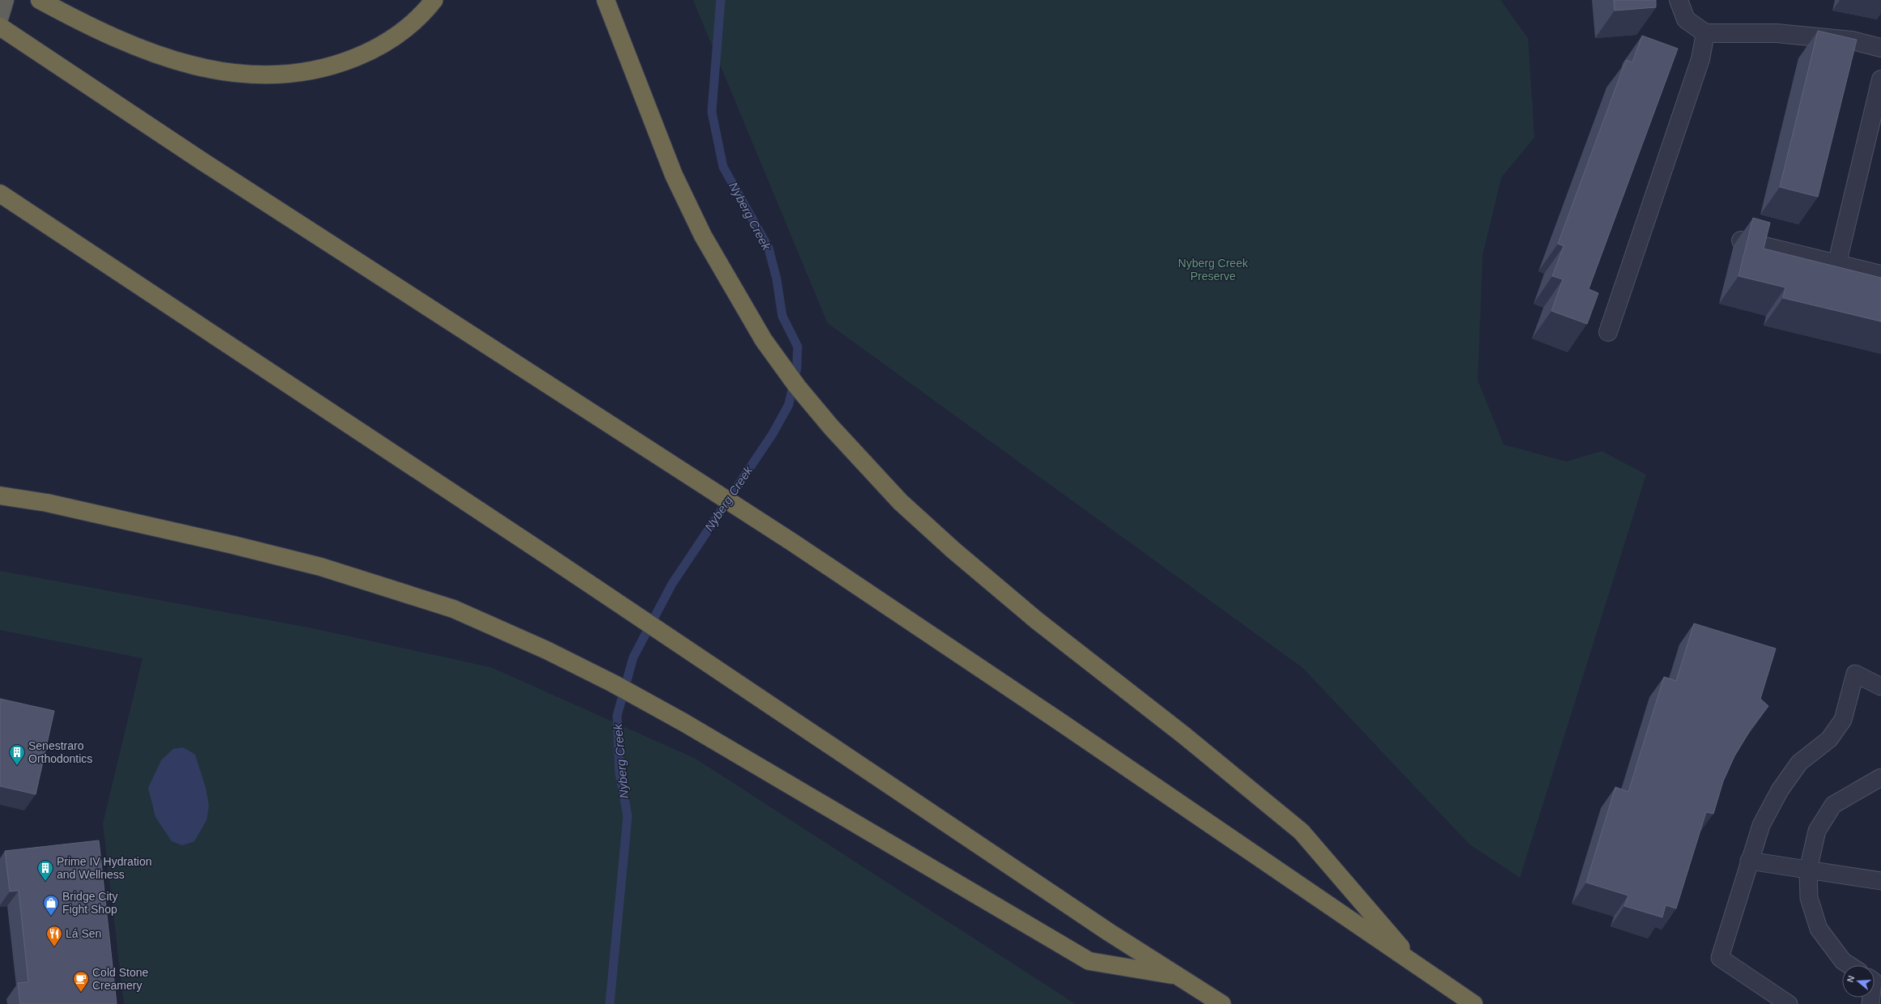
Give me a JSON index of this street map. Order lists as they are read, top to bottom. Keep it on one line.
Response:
{"water":["Nyberg Creek"],"parks":["Nyberg Creek Preserve"],"places":{"building":["Senestraro Orthodontics","Prime IV Hydration and Wellness"],"shop":["Bridge City Fight Shop"],"restaurant":["Lá Sen"],"cafe":["Cold Stone Creamery"]},"north":"left"}
